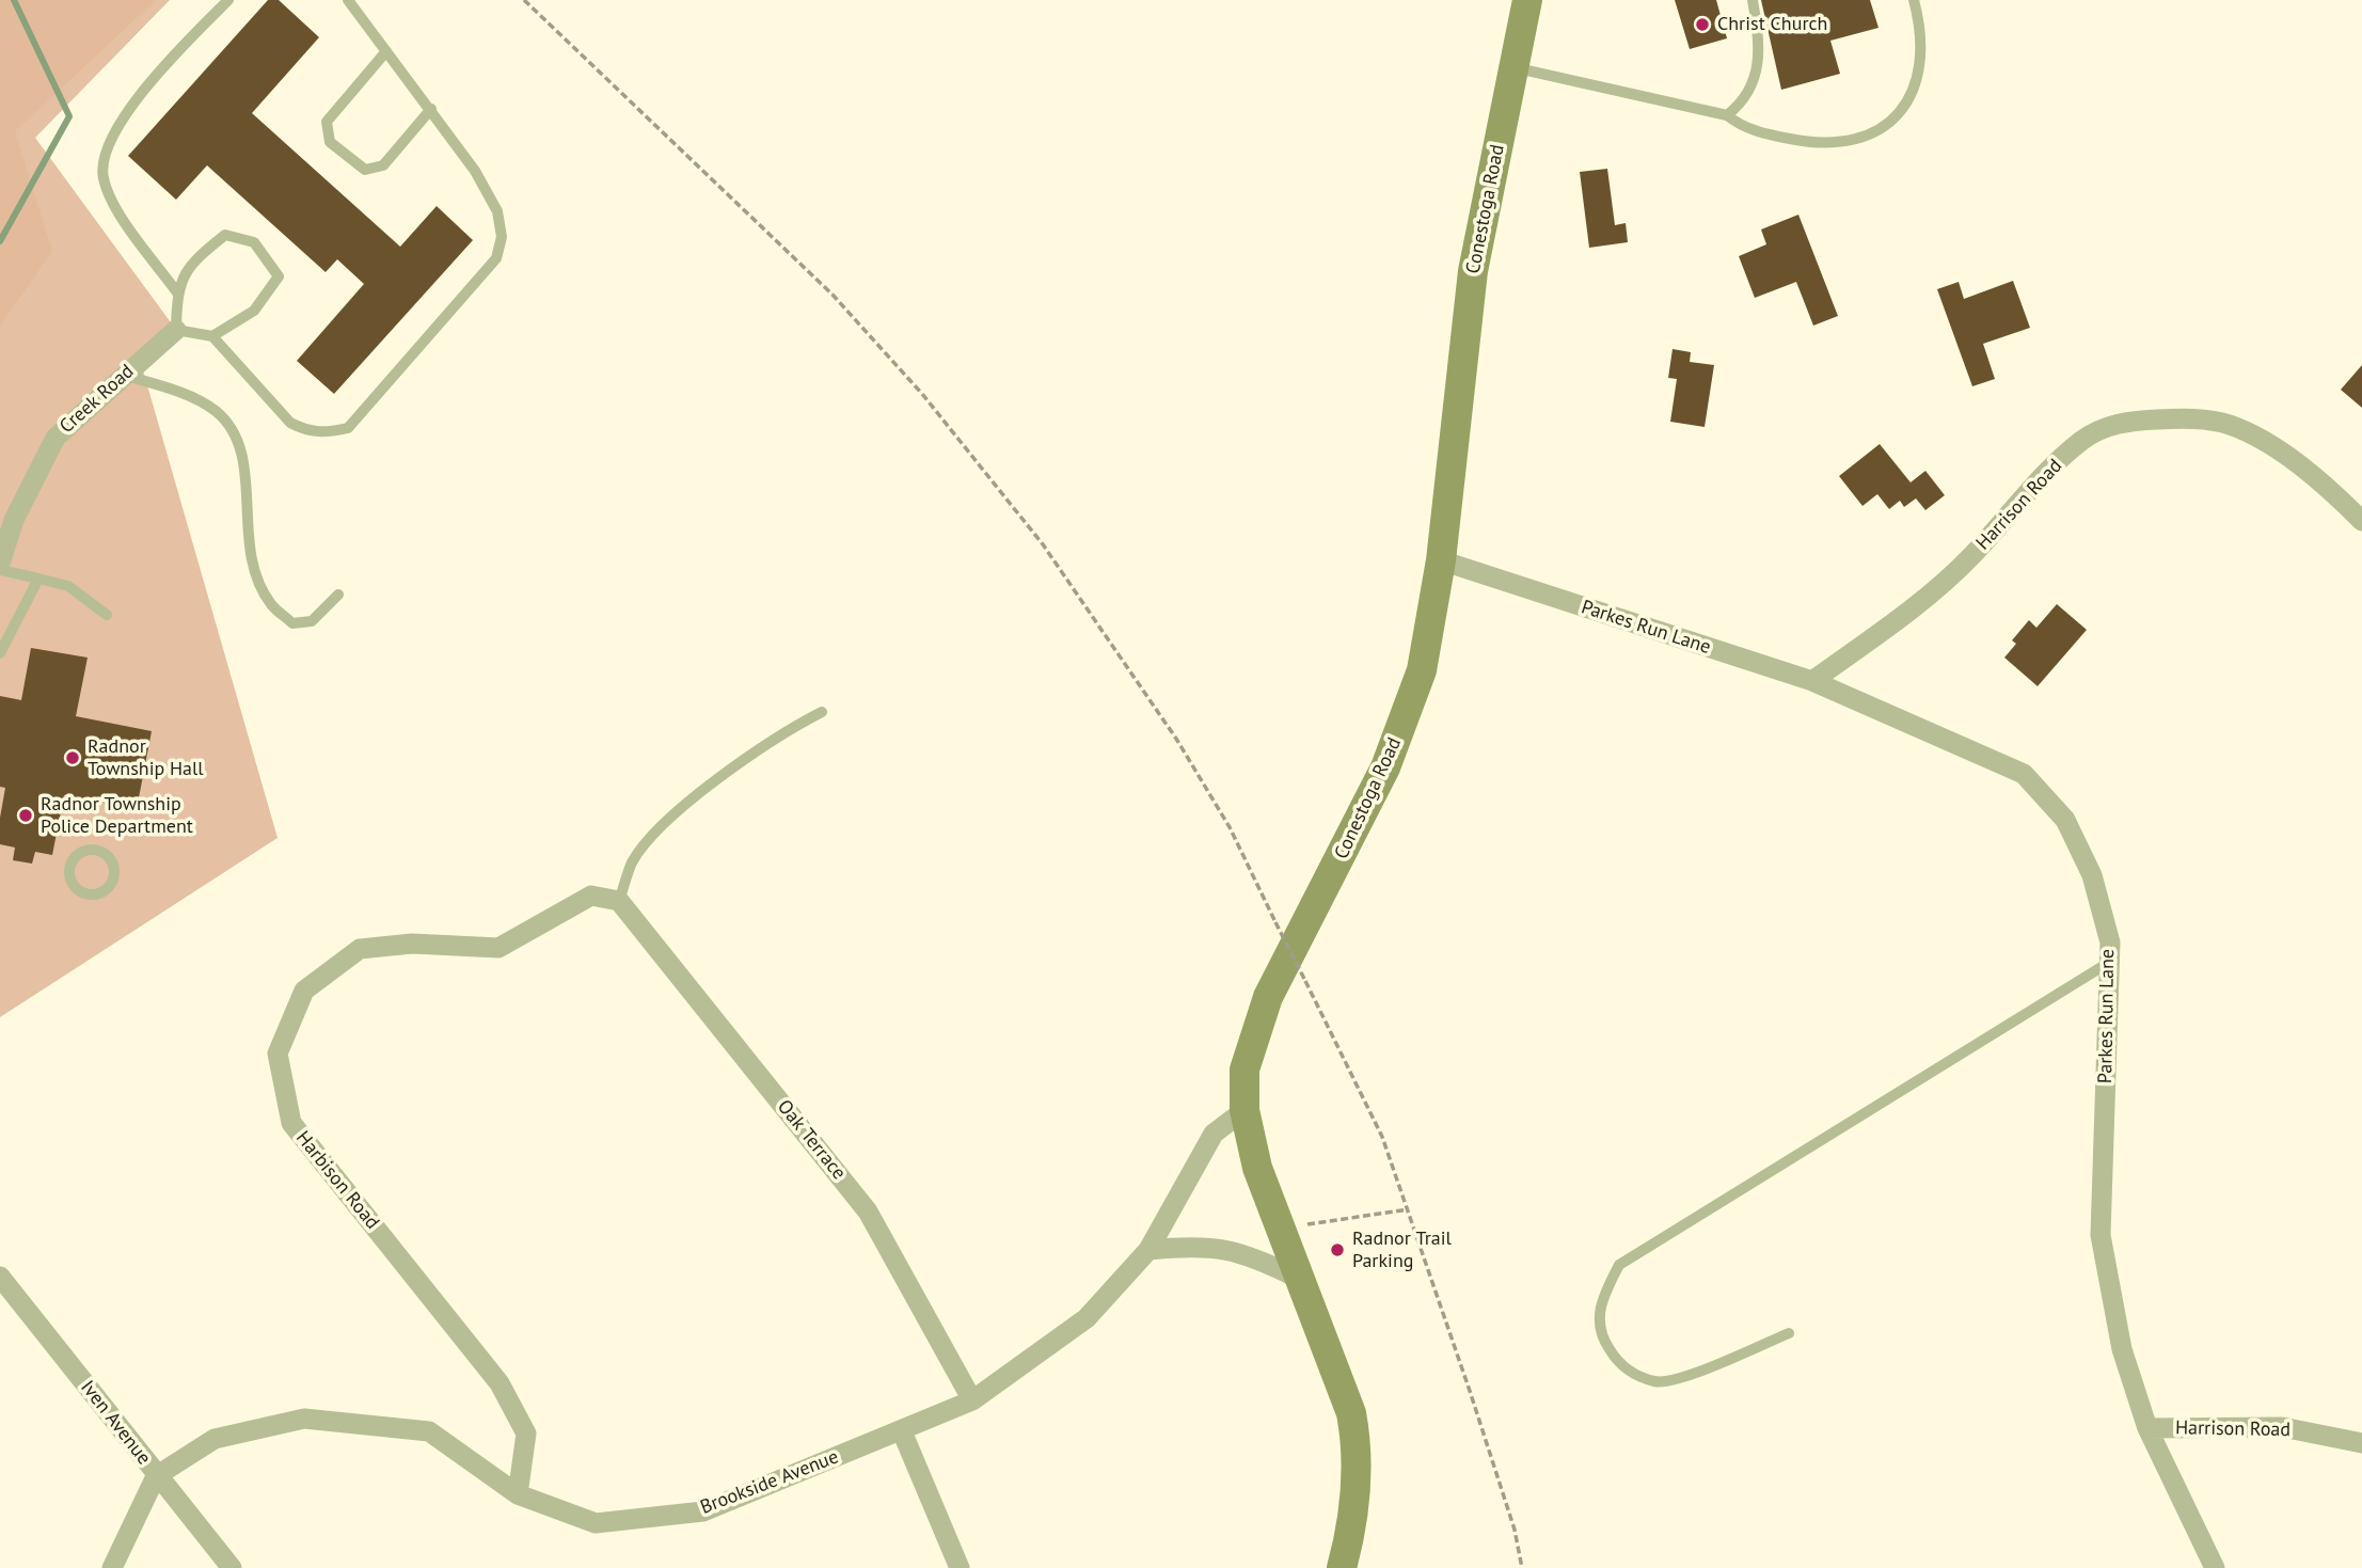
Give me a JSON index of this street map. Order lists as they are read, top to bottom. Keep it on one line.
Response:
{"streets":{"main road":["Conestoga Road"],"street":["Creek Road","Harrison Road","Parkes Run Lane","Oak Terrace","Harbison Road","Iven Avenue","Brookside Avenue"]},"crossings":[["Conestoga Road","Parkes Run Lane"],["Conestoga Road","Brookside Avenue"],["Harrison Road","Parkes Run Lane"],["Oak Terrace","Harbison Road"],["Oak Terrace","Brookside Avenue"],["Harbison Road","Brookside Avenue"],["Iven Avenue","Brookside Avenue"]],"places":["Christ Church","Radnor Township Hall","Radnor Township Police Department","Radnor Trail Parking"]}
